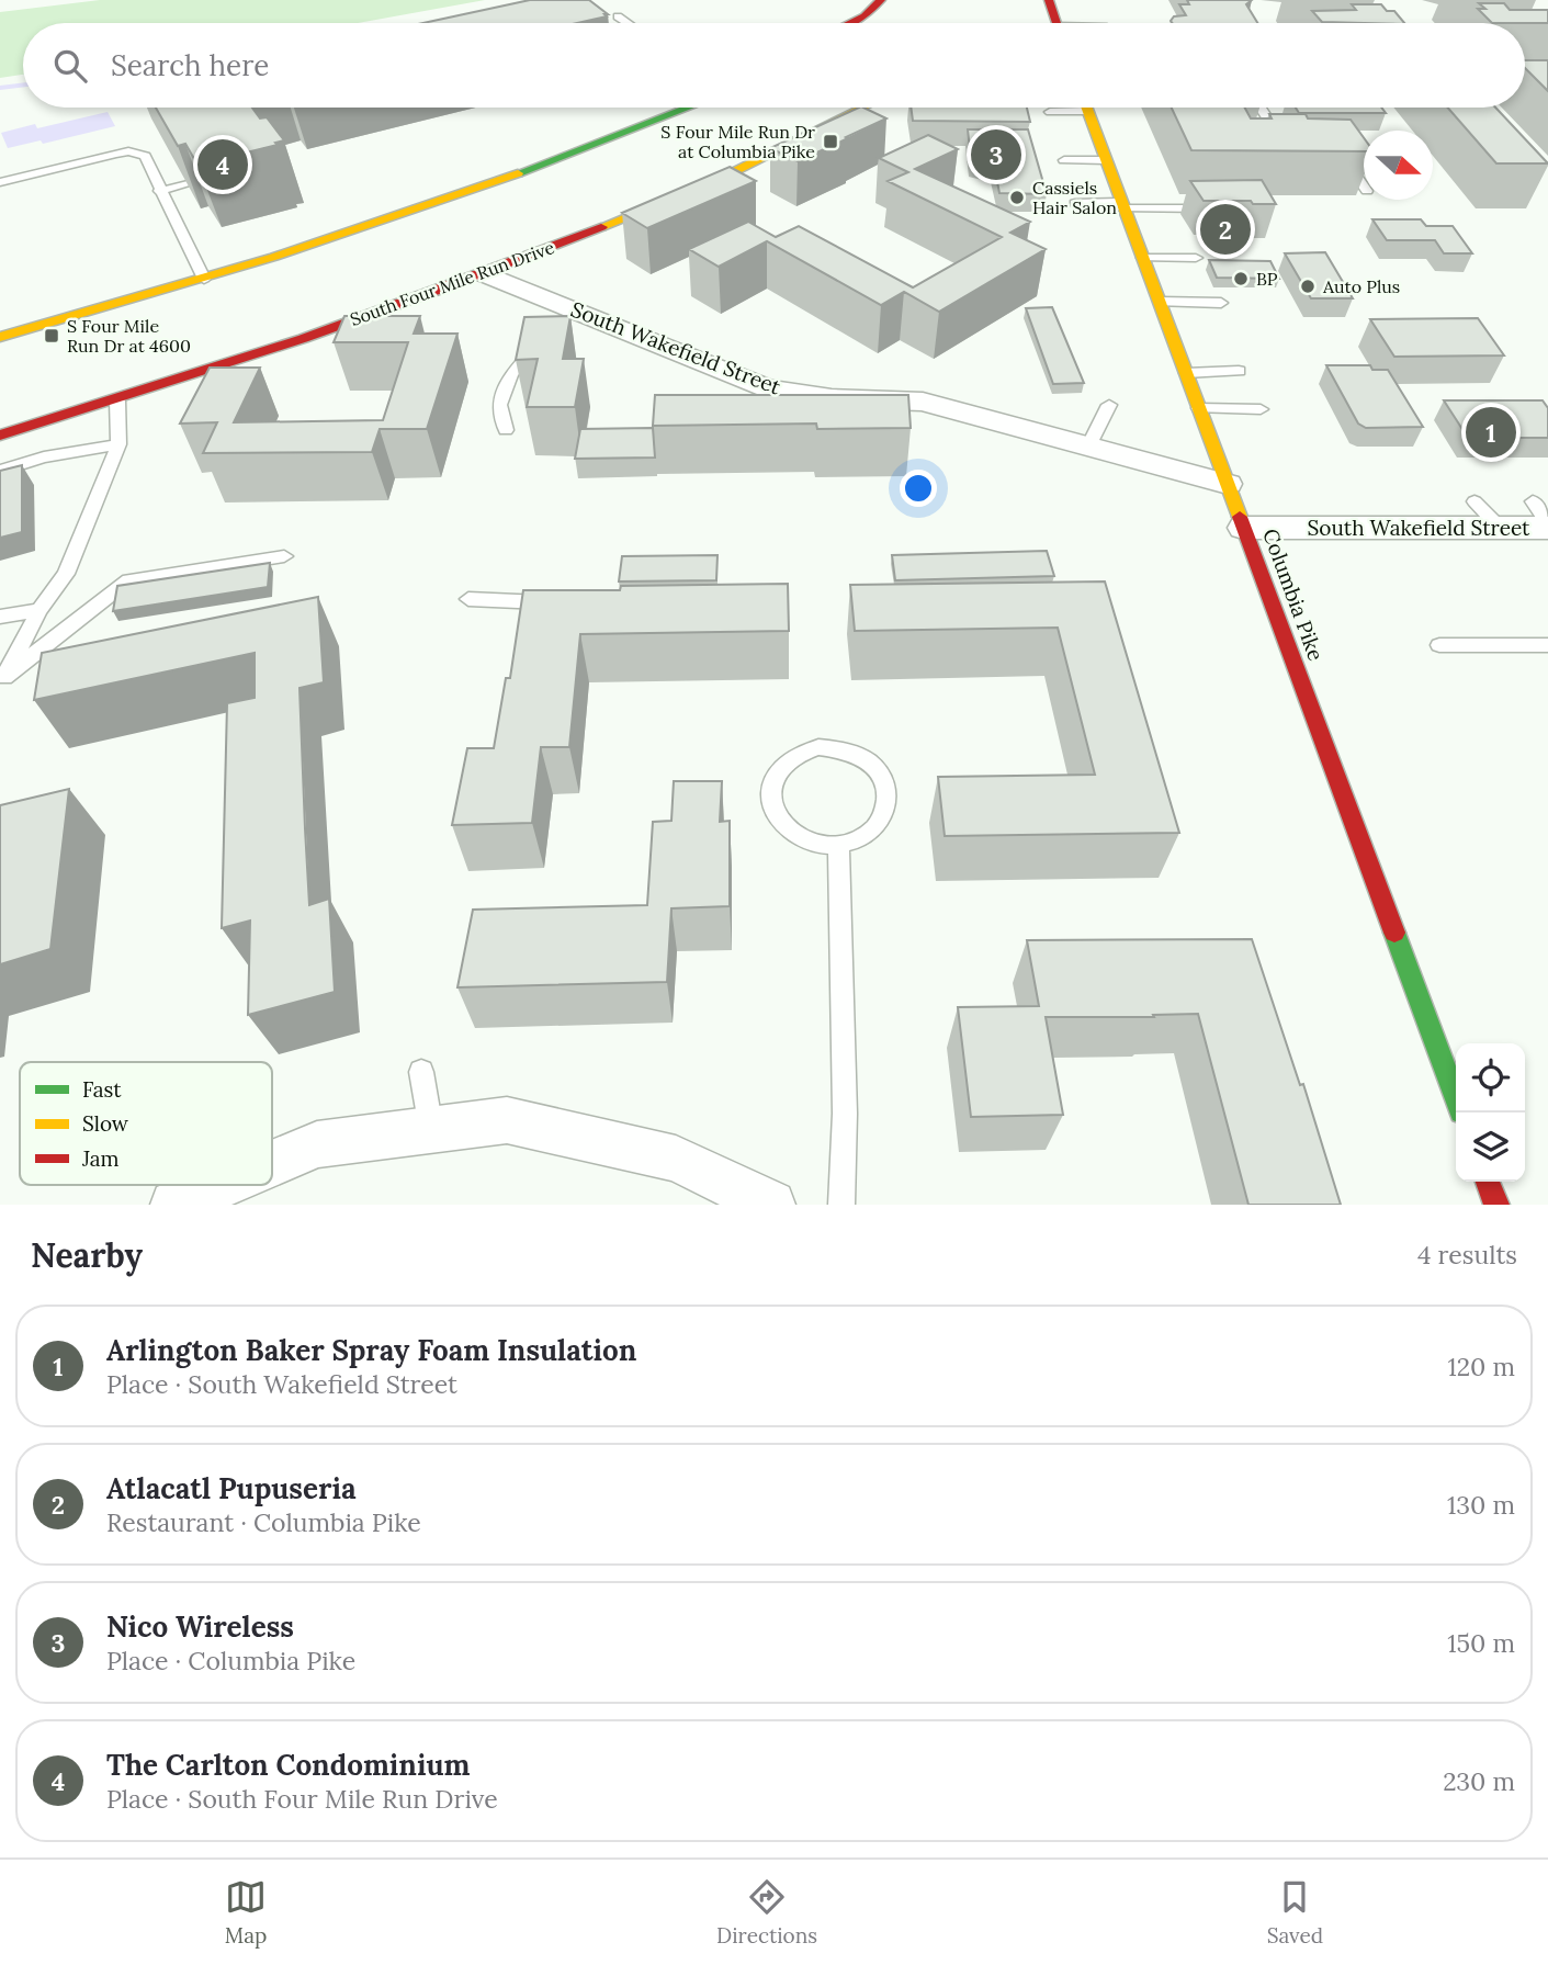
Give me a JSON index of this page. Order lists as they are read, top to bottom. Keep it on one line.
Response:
{"streets":{"main road":["South Four Mile Run Drive","Columbia Pike"],"street":["South Wakefield Street"]},"crossings":[["South Four Mile Run Drive","South Wakefield Street"],["South Wakefield Street","Columbia Pike"]],"places":{"transit":["S Four Mile Run Dr at Columbia Pike","S Four Mile Run Dr at 4600"],"other":["Cassiels Hair Salon","BP","Auto Plus"]},"legend":["Fast","Slow","Jam"],"north":"right","page":{"search":"Search here","pins":["3","4","2","1"],"heading":["Nearby","4 results"],"list":[{"mark":"1","name":"Arlington Baker Spray Foam Insulation","note":"Place · South Wakefield Street","value":"120 m"},{"mark":"2","name":"Atlacatl Pupuseria","note":"Restaurant · Columbia Pike","value":"130 m"},{"mark":"3","name":"Nico Wireless","note":"Place · Columbia Pike","value":"150 m"},{"mark":"4","name":"The Carlton Condominium","note":"Place · South Four Mile Run Drive","value":"230 m"}],"nav":["Map","Directions","Saved"]}}
